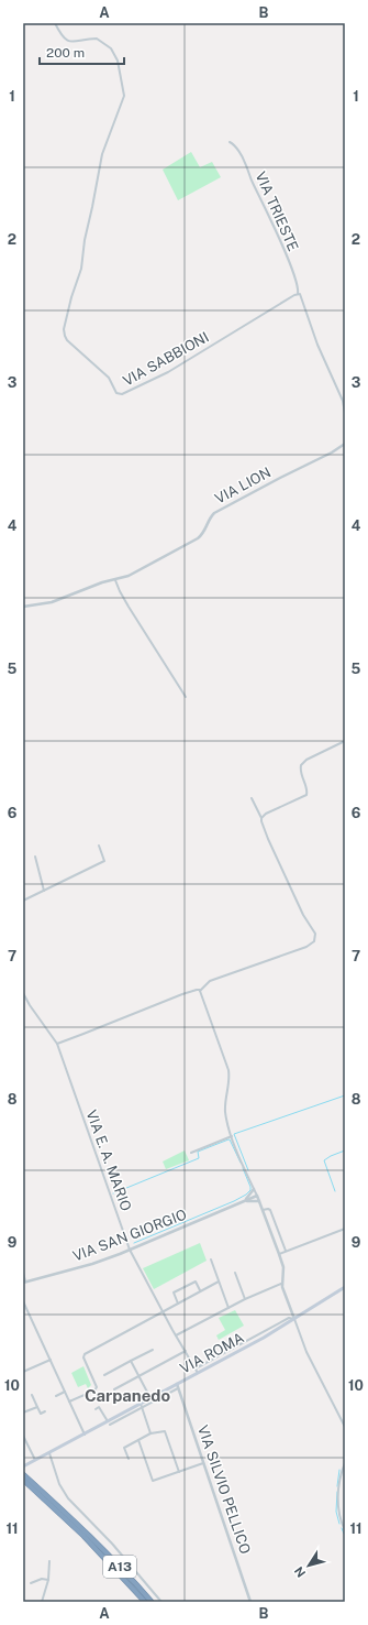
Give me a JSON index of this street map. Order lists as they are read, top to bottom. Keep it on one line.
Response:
{"streets":{"highway":["A13"],"main road":["VIA ROMA"],"street":["VIA TRIESTE","VIA SABBIONI","VIA LION","VIA E. A. MARIO","VIA SAN GIORGIO","VIA SILVIO PELLICO"]},"crossings":[["VIA TRIESTE","VIA SABBIONI"],["VIA E. A. MARIO","VIA SAN GIORGIO"],["VIA E. A. MARIO","VIA ROMA"],["VIA ROMA","VIA SILVIO PELLICO"]],"districts":["Carpanedo"],"scale_bar":"200 m","north":"bottom left","grid":{"columns":["A","B"],"rows":["1","2","3","4","5","6","7","8","9","10","11"]}}
